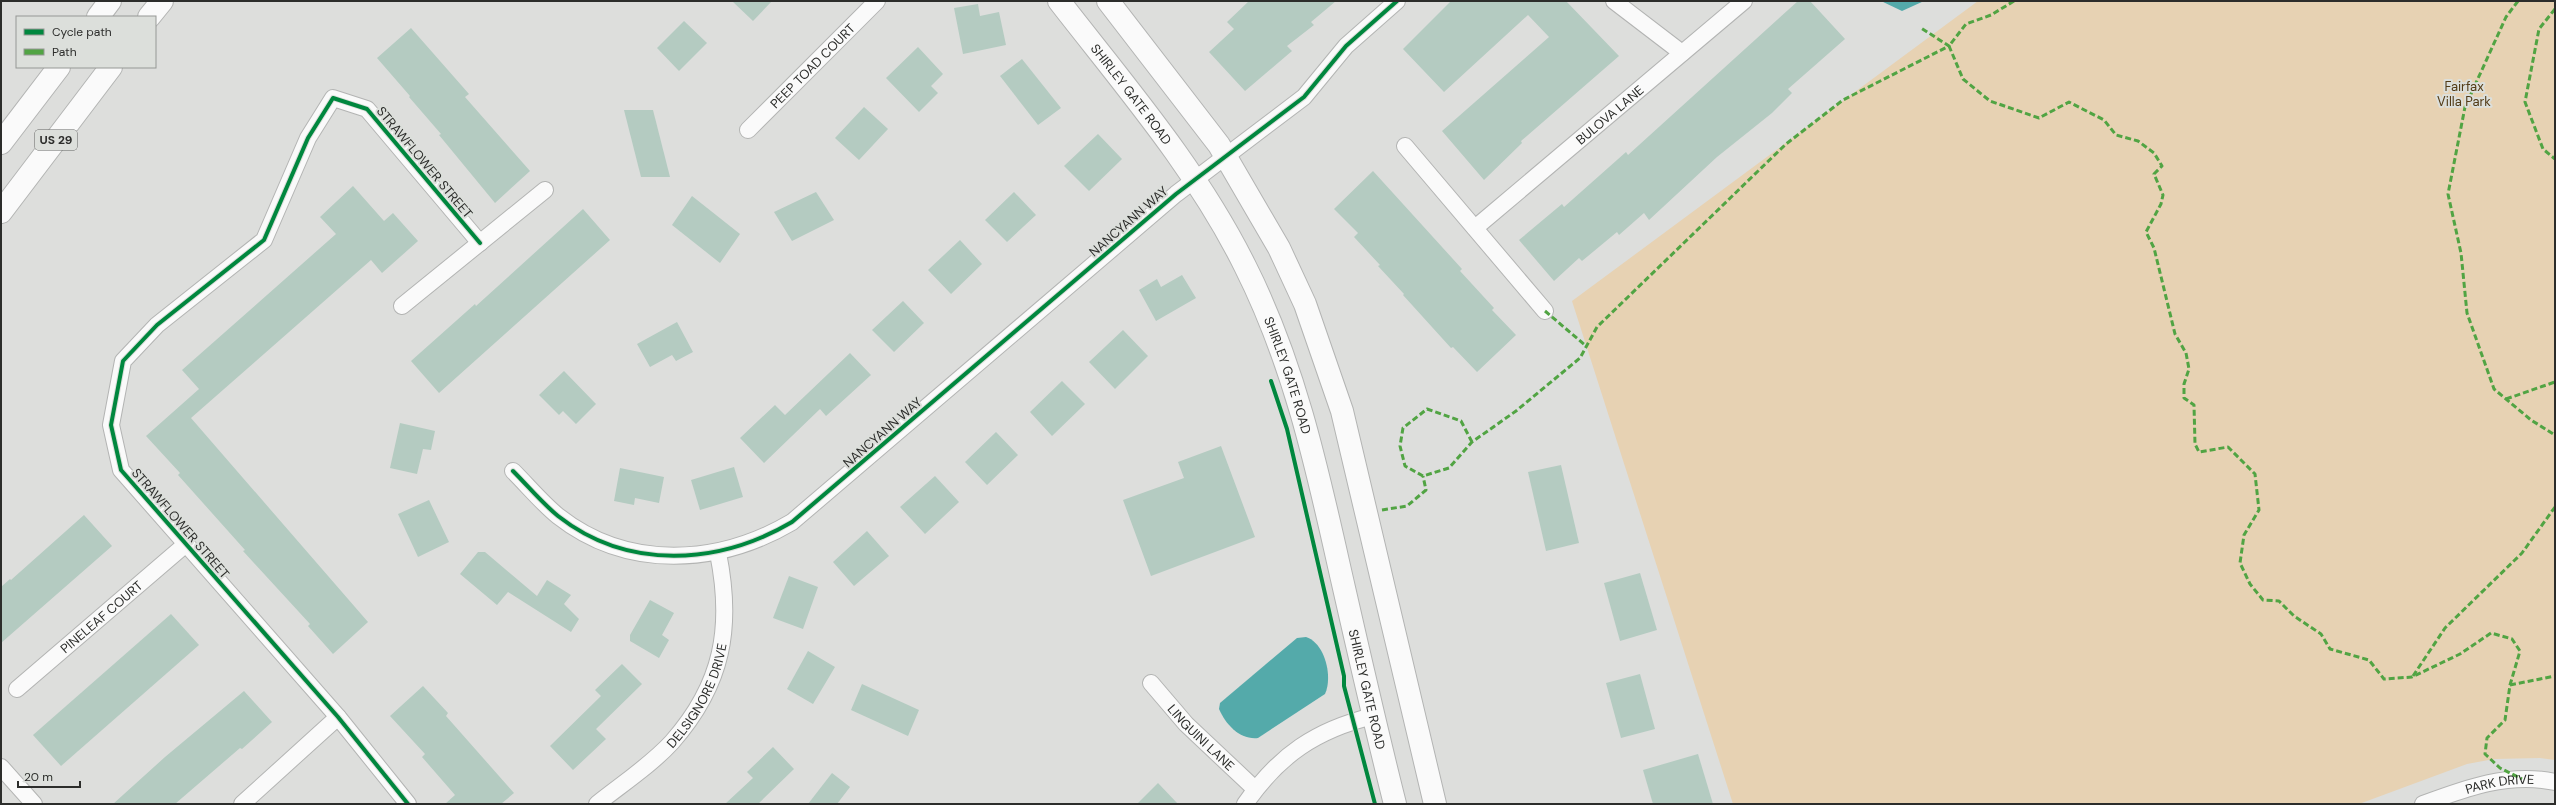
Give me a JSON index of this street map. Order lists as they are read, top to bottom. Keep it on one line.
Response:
{"streets":{"main road":["SHIRLEY GATE ROAD","US 29"],"street":["PEEP TOAD COURT","BULOVA LANE","STRAWFLOWER STREET","NANCYANN WAY","PINELEAF COURT","DELSIGNORE DRIVE","LINGUINI LANE","PARK DRIVE"]},"crossings":[["SHIRLEY GATE ROAD","NANCYANN WAY"],["STRAWFLOWER STREET","PINELEAF COURT"],["NANCYANN WAY","DELSIGNORE DRIVE"]],"parks":["Fairfax Villa Park"],"legend":["Cycle path","Path"],"scale_bar":"20 m"}
